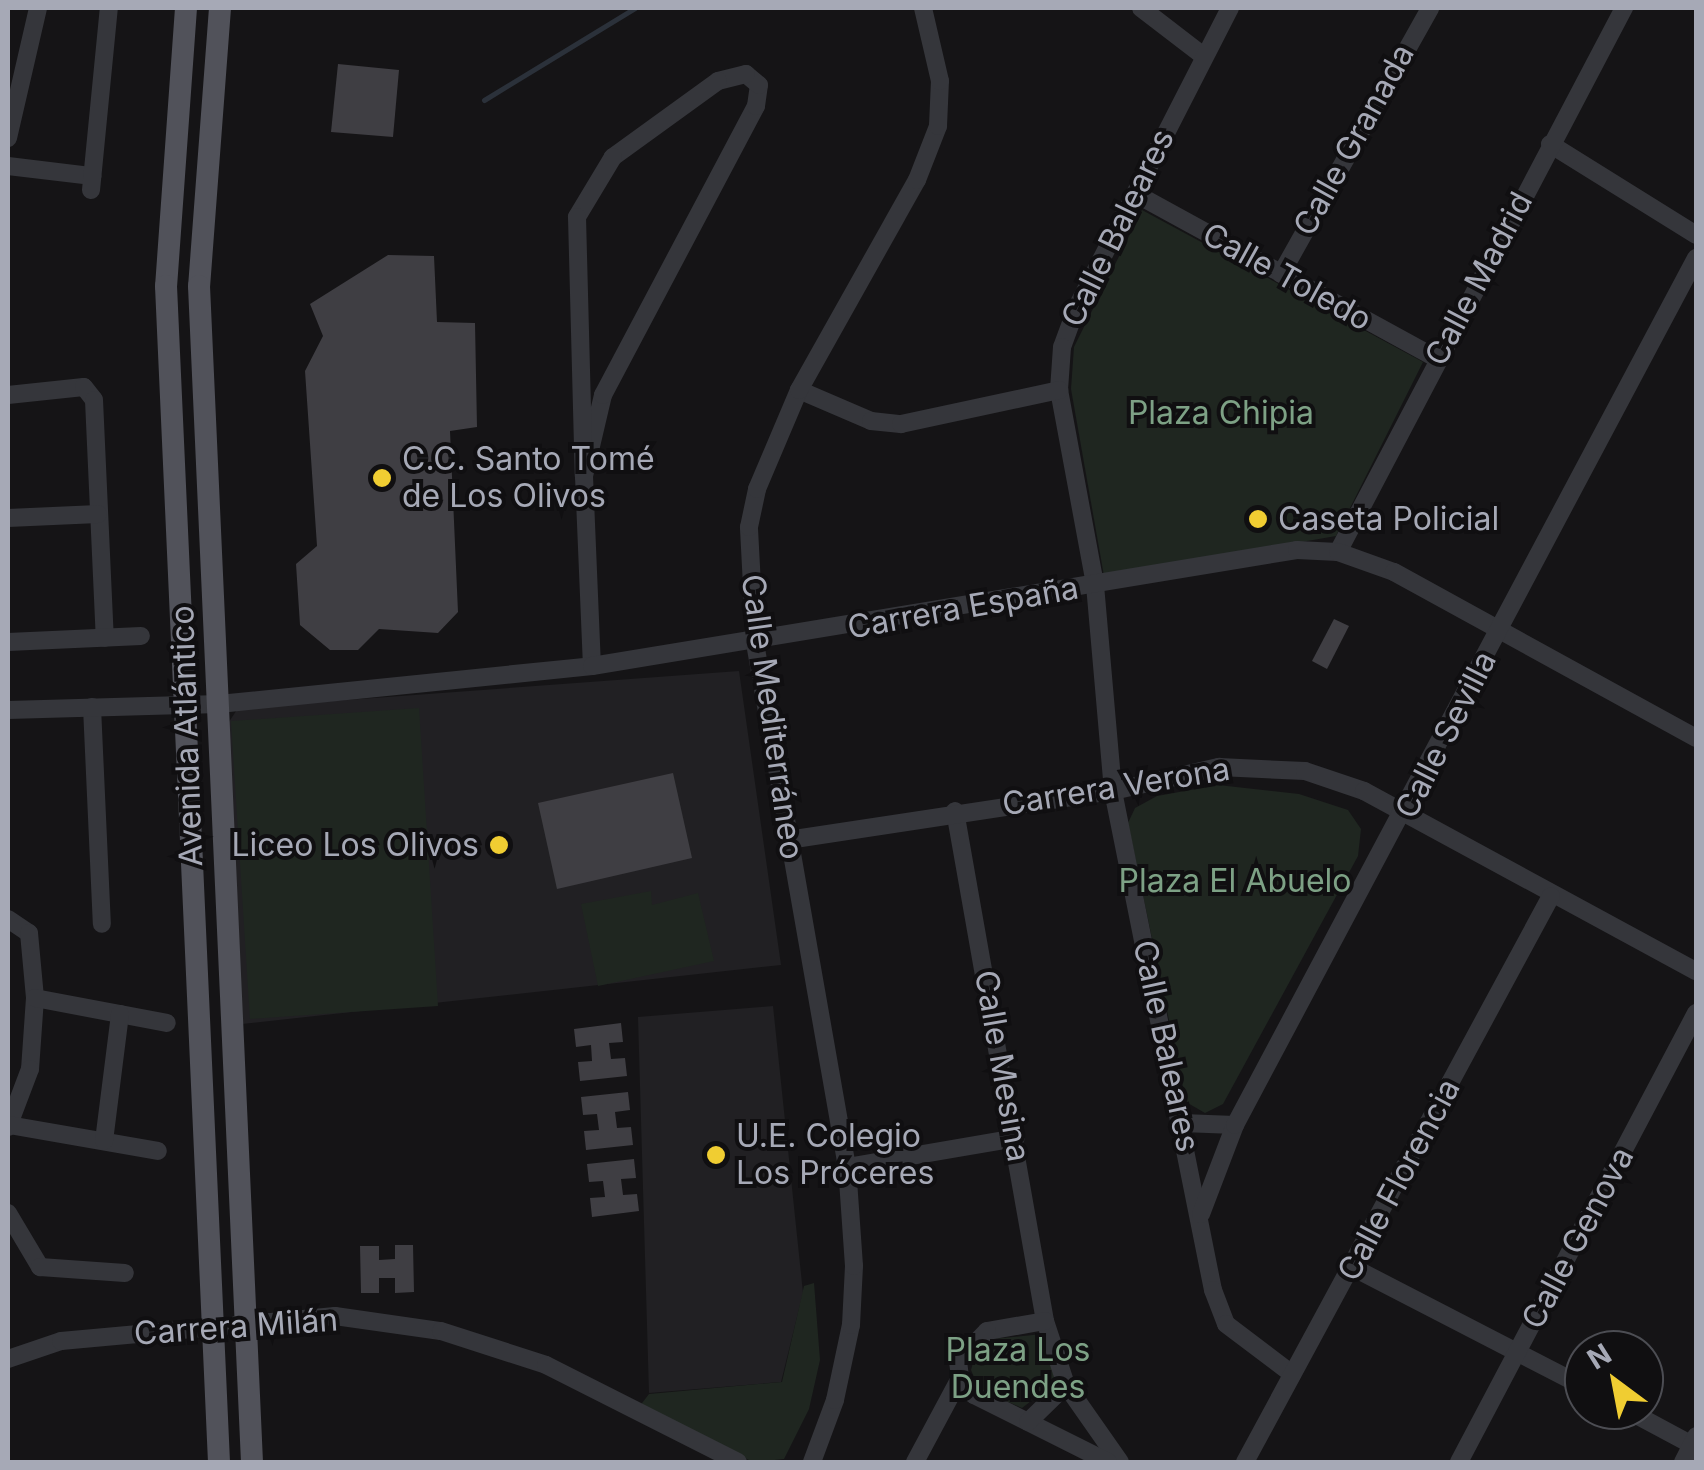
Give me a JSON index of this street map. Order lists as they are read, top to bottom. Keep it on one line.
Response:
{"streets":{"main road":["Avenida Atlántico"],"street":["Calle Granada","Calle Baleares","Calle Toledo","Calle Madrid","Carrera España","Calle Mediterráneo","Calle Sevilla","Carrera Verona","Calle Mesina","Calle Florencia","Calle Genova","Carrera Milán"]},"crossings":[["Calle Granada","Calle Toledo"],["Calle Baleares","Calle Toledo"],["Calle Baleares","Carrera España"],["Calle Baleares","Calle Sevilla"],["Calle Baleares","Carrera Verona"],["Calle Baleares","Calle Florencia"],["Calle Toledo","Calle Madrid"],["Calle Madrid","Carrera España"],["Carrera España","Calle Mediterráneo"],["Carrera España","Calle Sevilla"],["Carrera España","Avenida Atlántico"],["Calle Mediterráneo","Carrera Verona"],["Calle Sevilla","Carrera Verona"],["Avenida Atlántico","Carrera Milán"],["Carrera Verona","Calle Mesina"],["Carrera Verona","Calle Florencia"]],"parks":["Plaza Chipia","Plaza El Abuelo","Plaza Los Duendes"],"places":["C.C. Santo Tomé de Los Olivos","Caseta Policial","Liceo Los Olivos","U.E. Colegio Los Próceres"],"north":"top left"}
